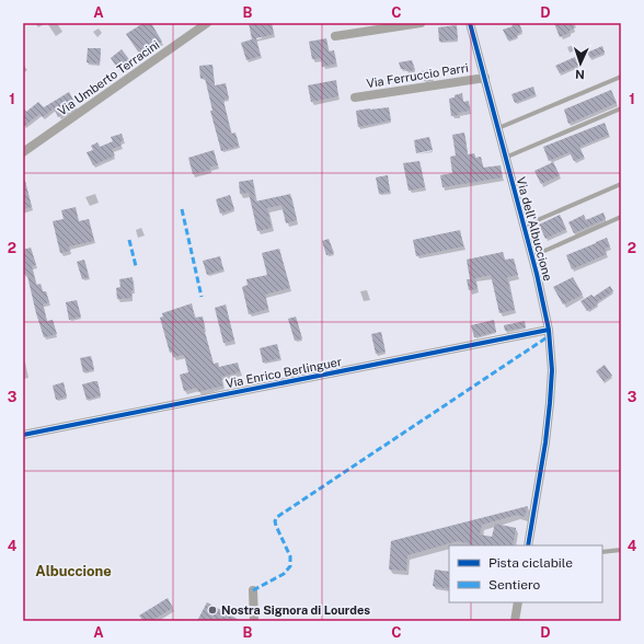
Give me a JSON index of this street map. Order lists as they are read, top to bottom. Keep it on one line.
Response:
{"streets":{"street":["Via Ferruccio Parri","Via Umberto Terracini","Via dell'Albuccione","Via Enrico Berlinguer"]},"crossings":[["Via Ferruccio Parri","Via dell'Albuccione"],["Via dell'Albuccione","Via Enrico Berlinguer"]],"districts":["Albuccione"],"places":["Nostra Signora di Lourdes"],"legend":["Pista ciclabile","Sentiero"],"north":"bottom","grid":{"columns":["A","B","C","D"],"rows":["1","2","3","4"]}}
